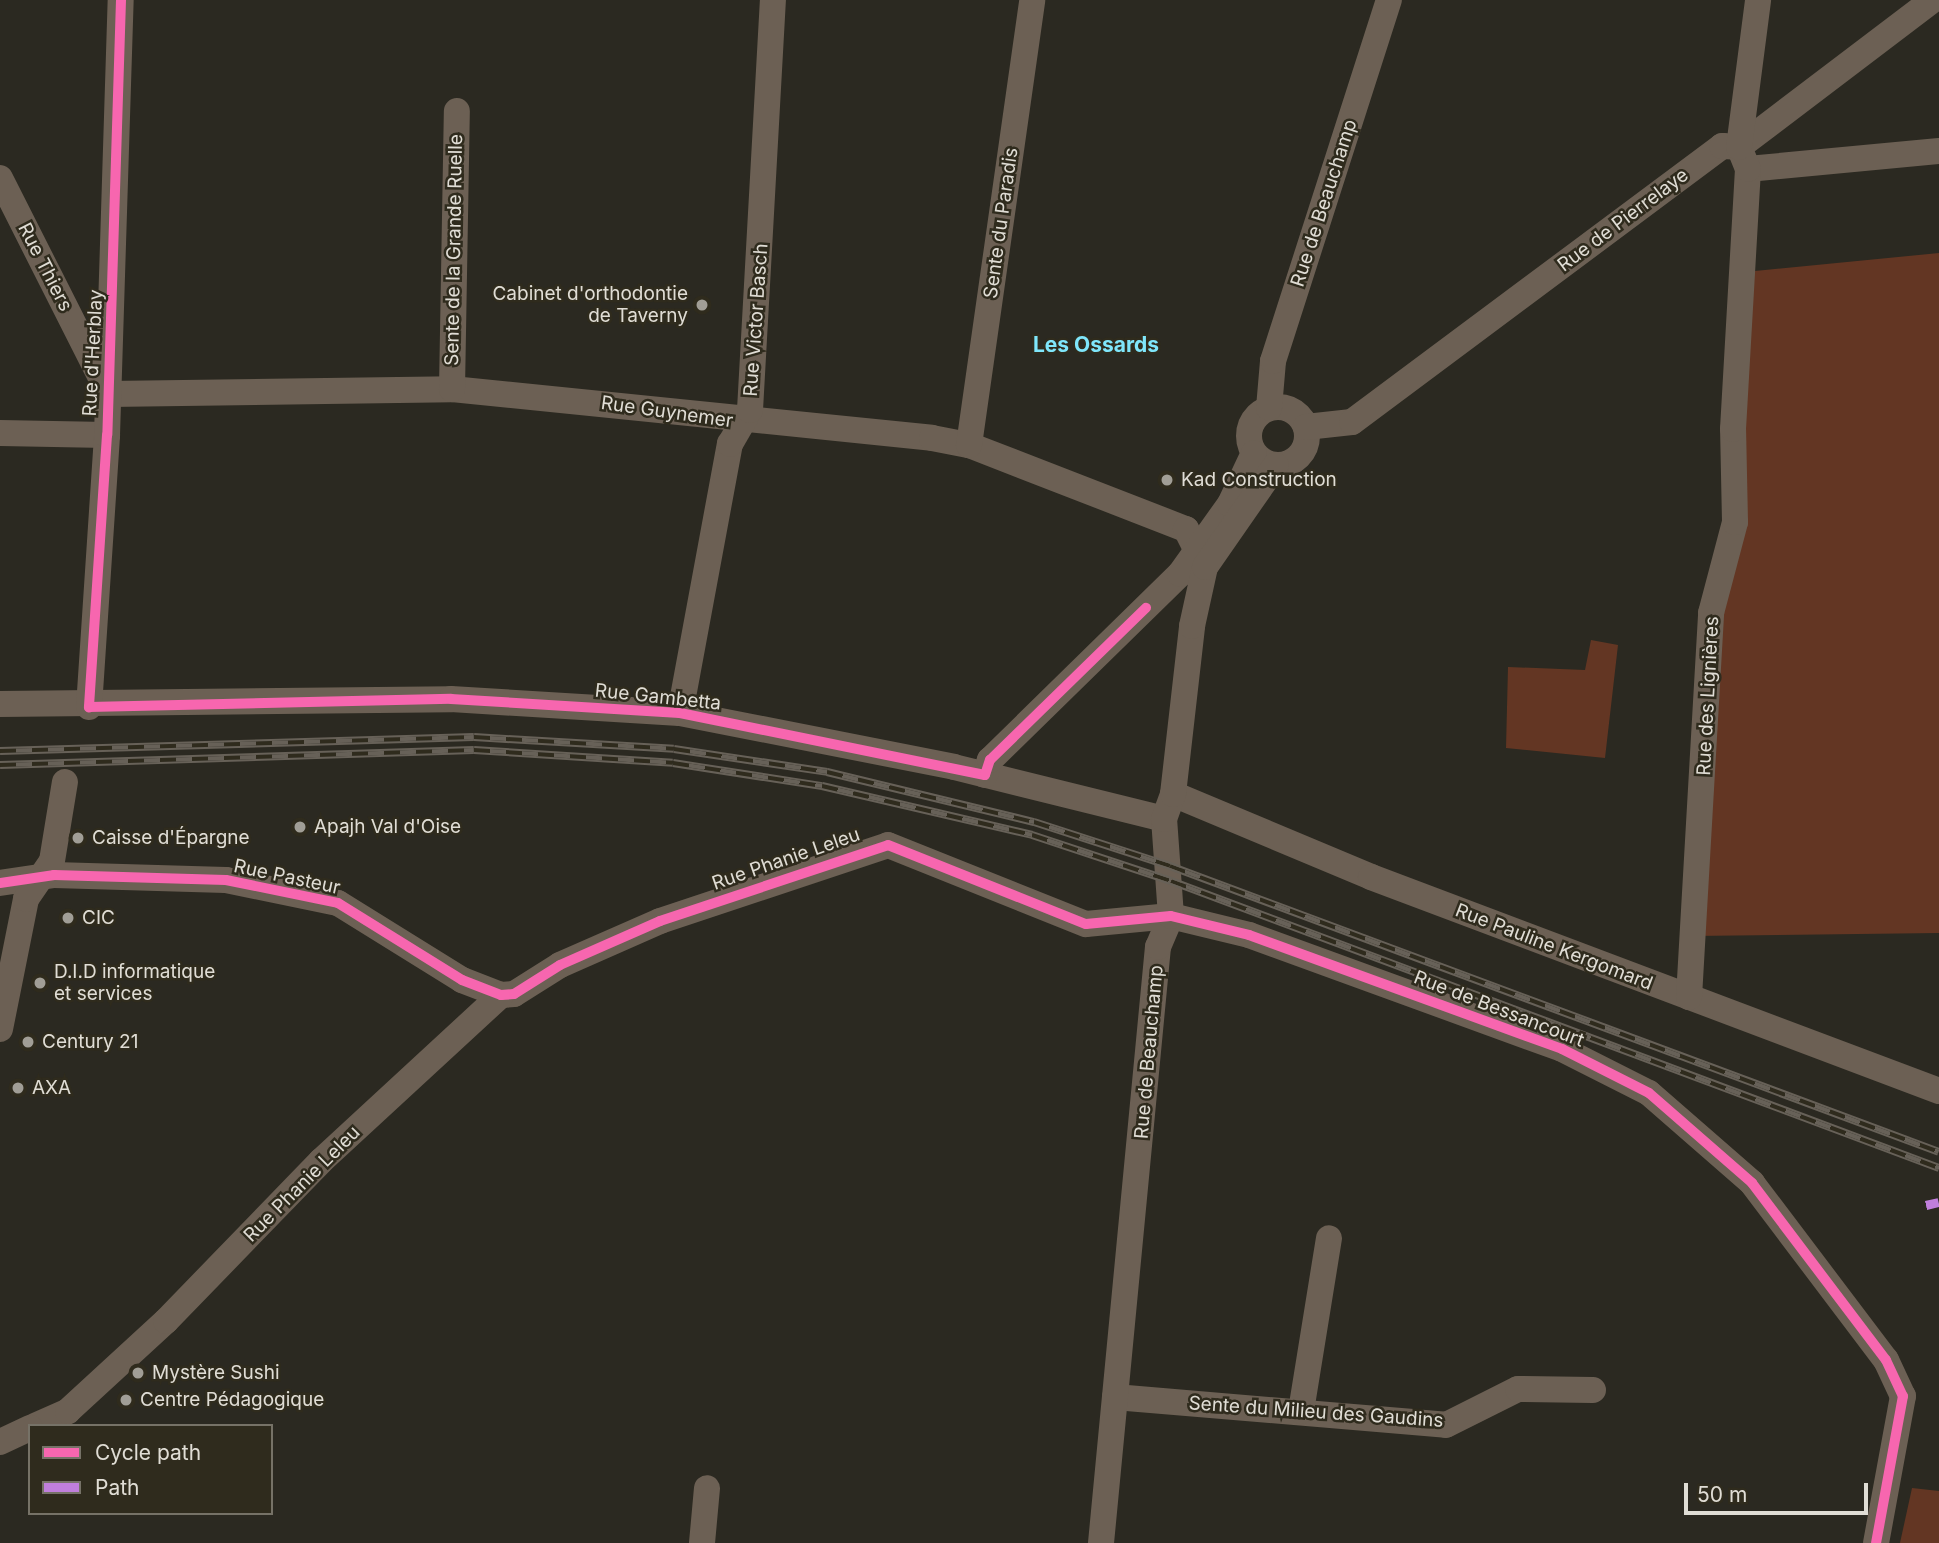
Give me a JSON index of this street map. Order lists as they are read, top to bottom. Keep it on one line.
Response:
{"streets":{"street":["Rue de Beauchamp","Rue de Pierrelaye","Sente du Paradis","Sente de la Grande Ruelle","Rue Thiers","Rue Victor Basch","Rue d'Herblay","Rue Guynemer","Rue des Lignières","Rue Gambetta","Rue Phanie Leleu","Rue Pasteur","Rue Pauline Kergomard","Rue de Bessancourt","Sente du Milieu des Gaudins"]},"crossings":[["Rue de Beauchamp","Rue de Pierrelaye"],["Rue de Beauchamp","Rue Guynemer"],["Rue de Beauchamp","Rue Gambetta"],["Rue de Beauchamp","Rue Phanie Leleu"],["Rue de Beauchamp","Rue Pauline Kergomard"],["Rue de Beauchamp","Rue de Bessancourt"],["Rue de Beauchamp","Sente du Milieu des Gaudins"],["Rue de Pierrelaye","Rue des Lignières"],["Sente du Paradis","Rue Guynemer"],["Sente de la Grande Ruelle","Rue Guynemer"],["Rue Thiers","Rue d'Herblay"],["Rue Thiers","Rue Guynemer"],["Rue Victor Basch","Rue Guynemer"],["Rue Victor Basch","Rue Gambetta"],["Rue d'Herblay","Rue Guynemer"],["Rue d'Herblay","Rue Gambetta"],["Rue des Lignières","Rue Pauline Kergomard"],["Rue Phanie Leleu","Rue Pasteur"],["Rue Phanie Leleu","Rue de Bessancourt"]],"districts":["Les Ossards"],"places":["Cabinet d'orthodontie de Taverny","Kad Construction","Apajh Val d'Oise","Caisse d'Épargne","CIC","D.I.D informatique et services","Century 21","AXA","Mystère Sushi","Centre Pédagogique"],"legend":["Cycle path","Path"],"scale_bar":"50 m"}
